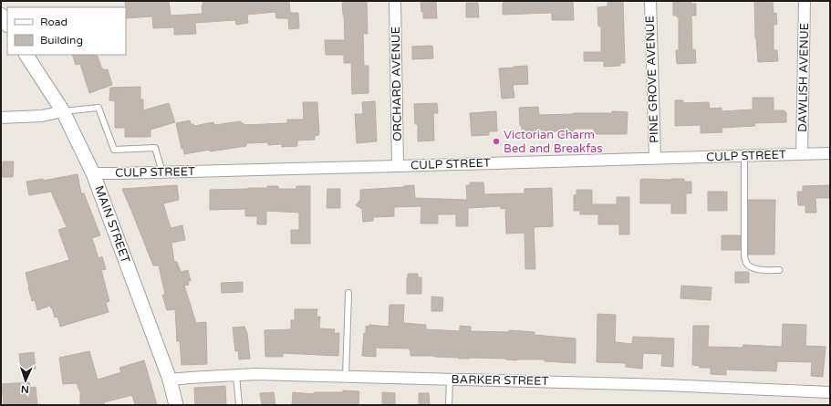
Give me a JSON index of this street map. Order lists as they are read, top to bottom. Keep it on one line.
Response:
{"streets":{"street":["DAWLISH AVENUE","PINE GROVE AVENUE","ORCHARD AVENUE","CULP STREET","MAIN STREET","BARKER STREET"]},"crossings":[["DAWLISH AVENUE","CULP STREET"],["PINE GROVE AVENUE","CULP STREET"],["ORCHARD AVENUE","CULP STREET"],["CULP STREET","MAIN STREET"],["MAIN STREET","BARKER STREET"]],"places":["Victorian Charm Bed and Breakfas"],"legend":["Road","Building"],"north":"bottom"}
